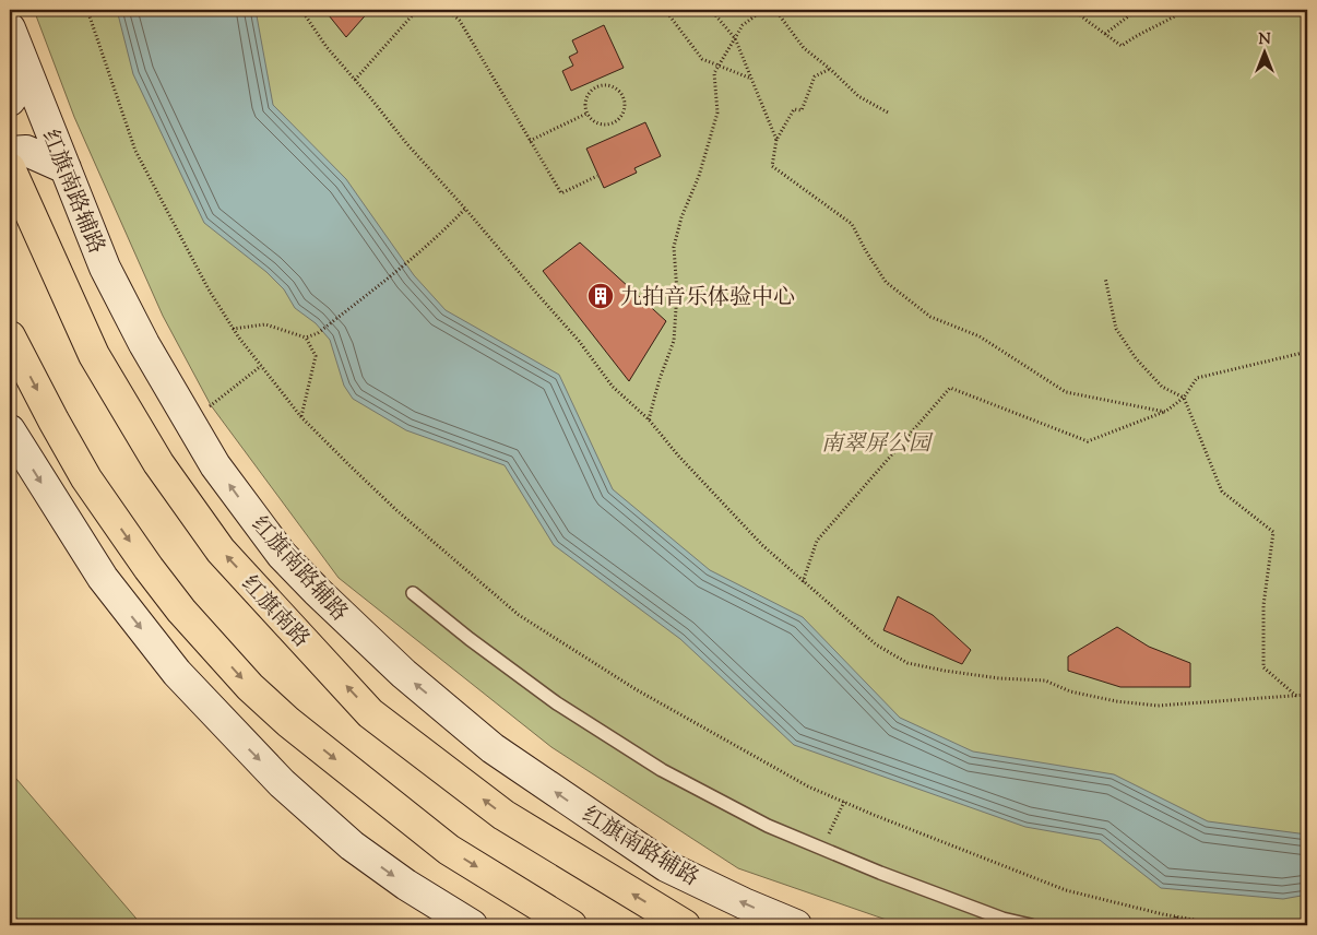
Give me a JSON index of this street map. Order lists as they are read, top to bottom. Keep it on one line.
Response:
{"streets":{"highway":["红旗南路"],"main road":["红旗南路辅路"]},"parks":["南翠屏公园"],"places":{"building":["九拍音乐体验中心"]},"north":"top"}
